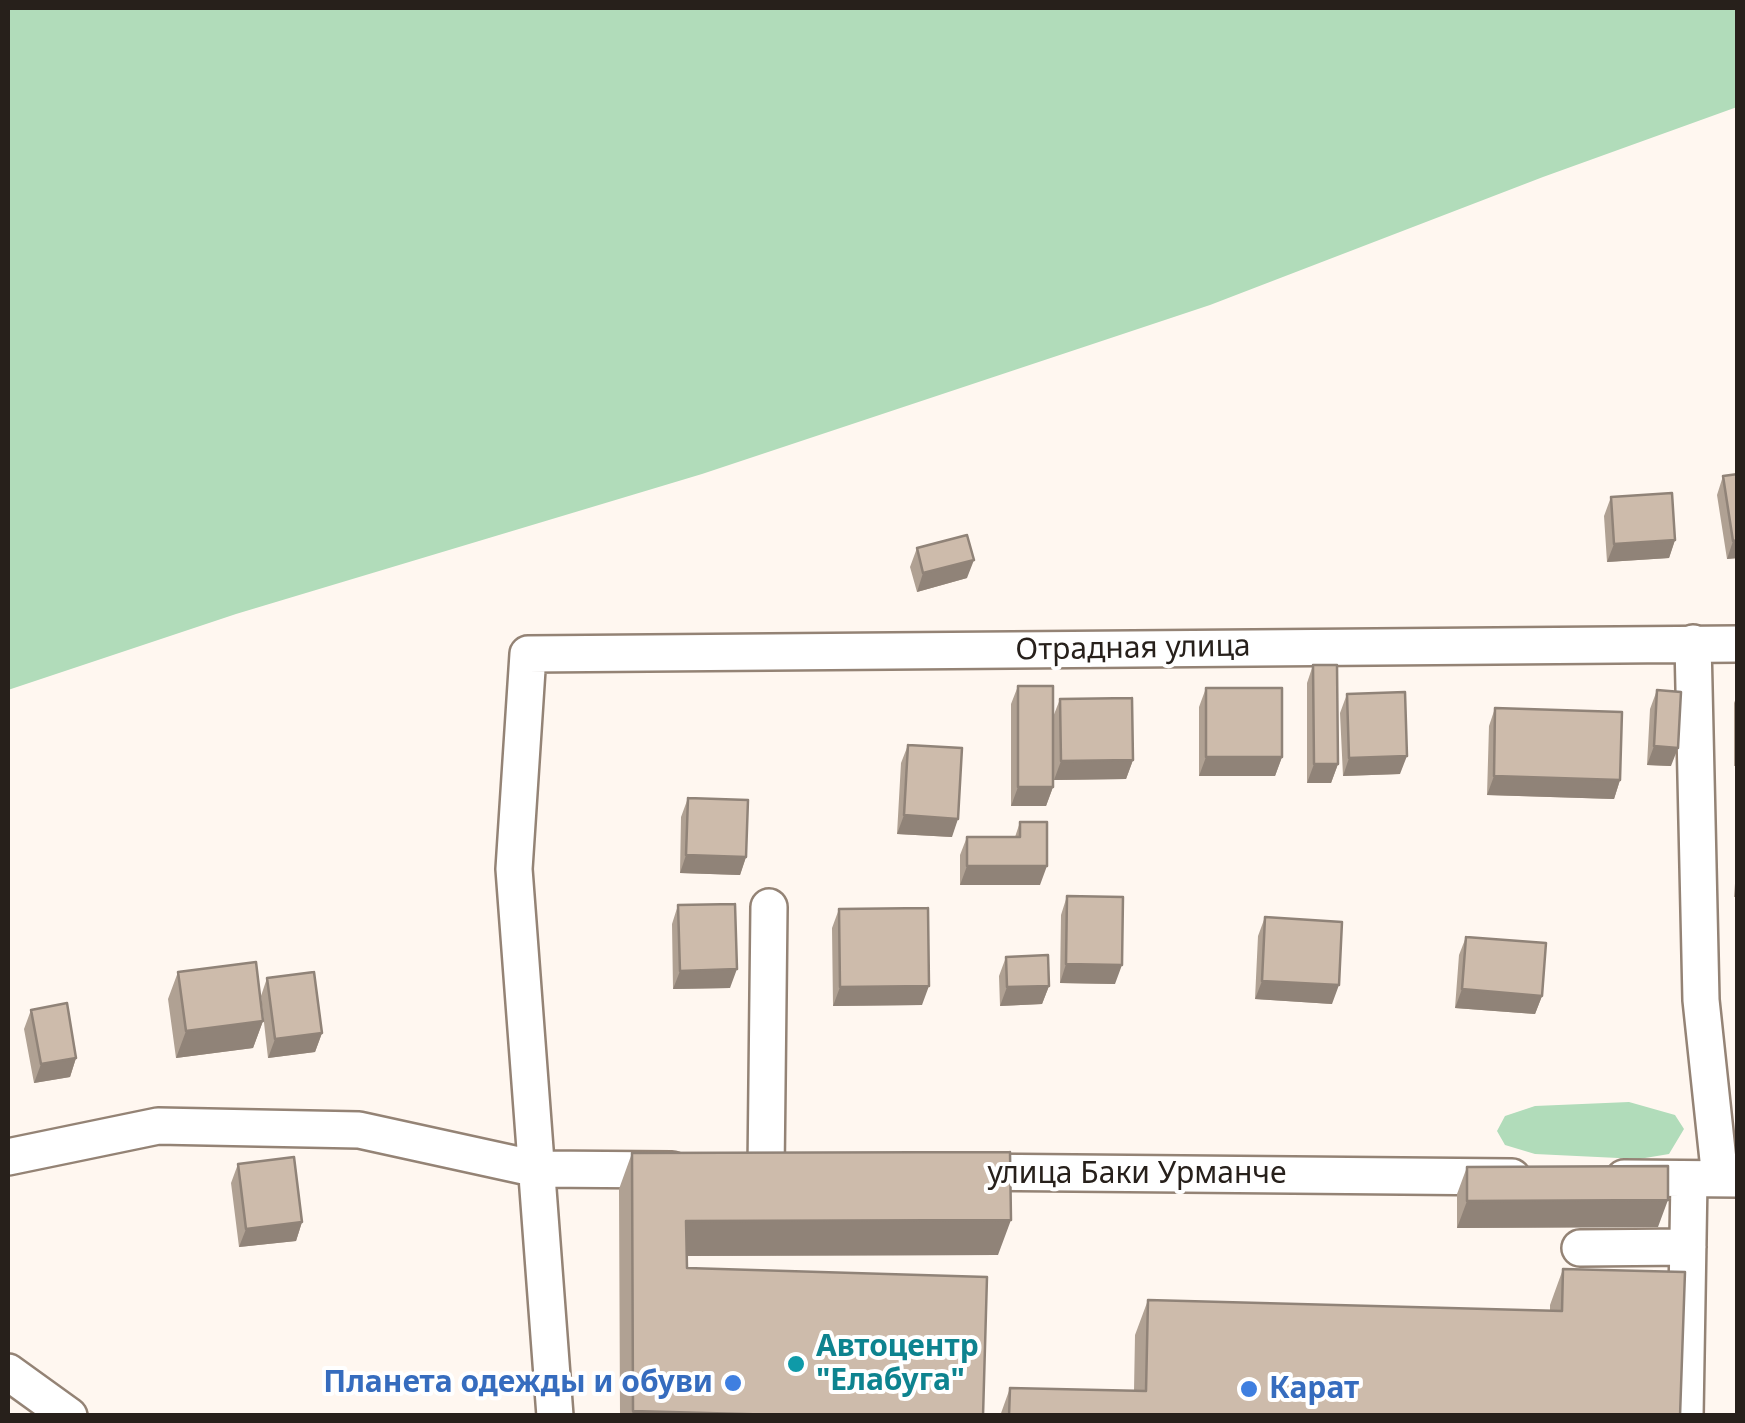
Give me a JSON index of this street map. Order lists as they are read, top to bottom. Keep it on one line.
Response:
{"streets":{"street":["Отрадная улица","улица Баки Урманче"]},"places":["Автоцентр \"Елабуга\"","Планета одежды и обуви","Карат"]}
